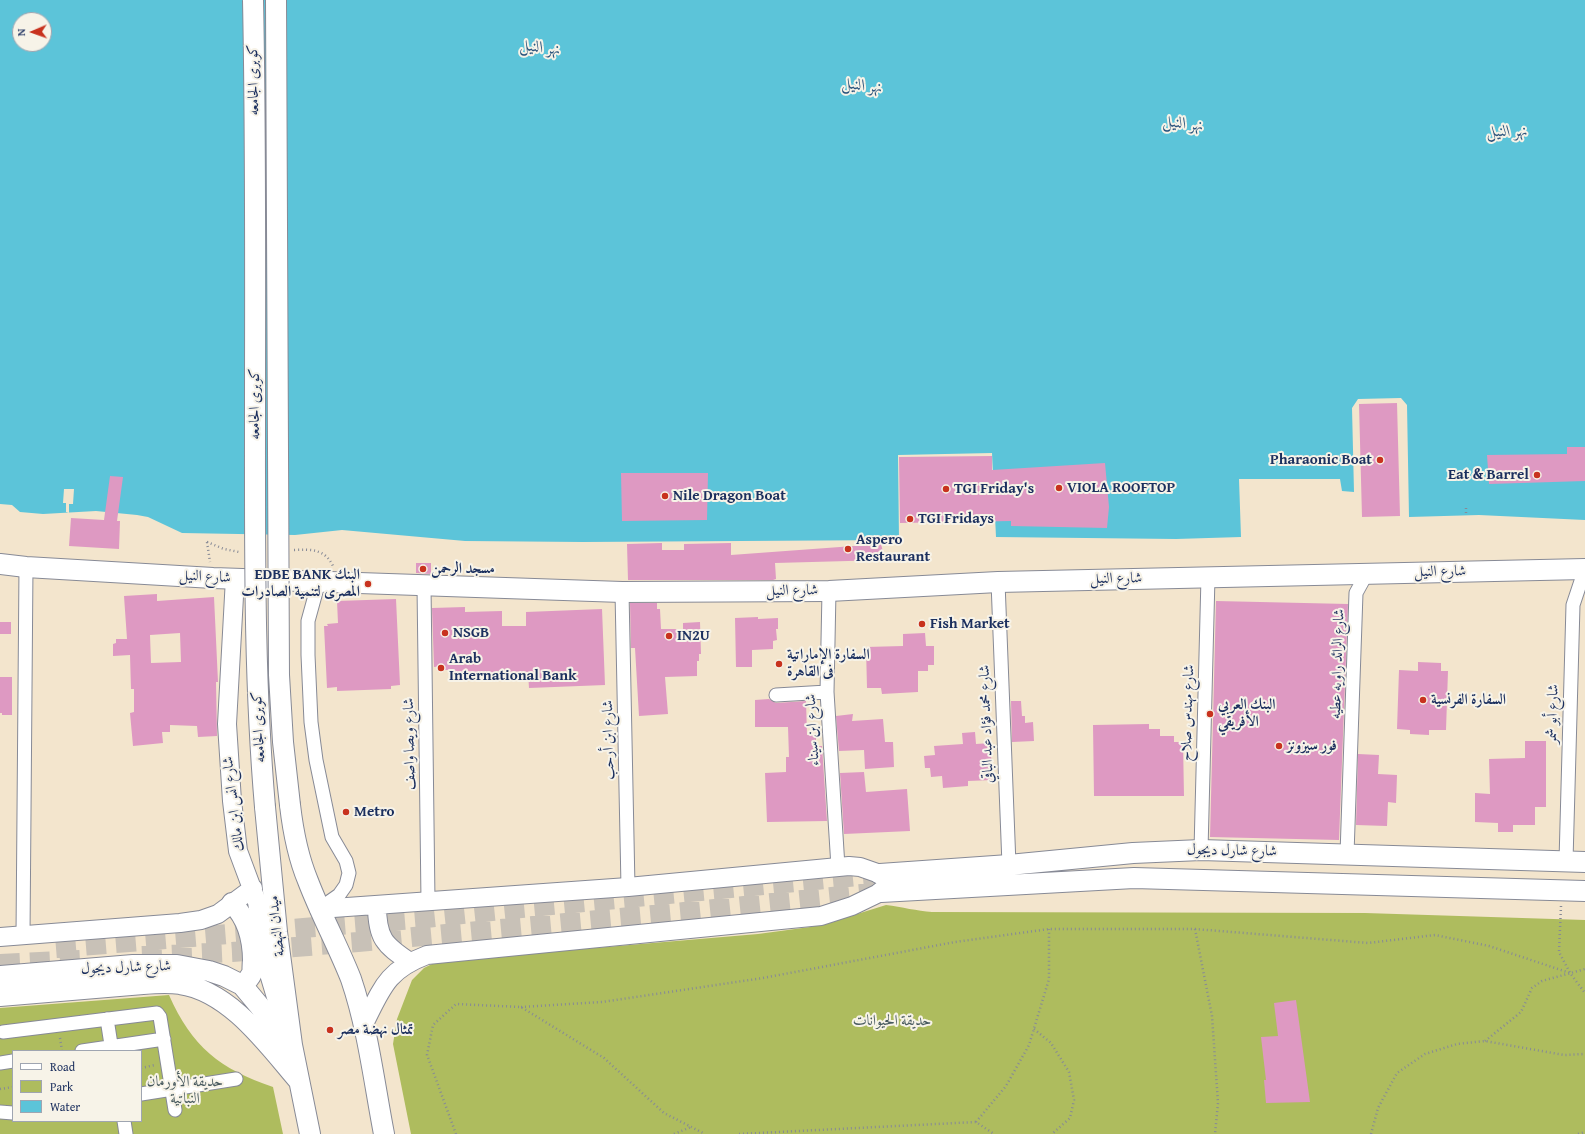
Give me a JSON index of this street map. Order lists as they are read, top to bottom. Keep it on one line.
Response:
{"streets":{"main road":["كوبرى الجامعه","شارع النيل","شارع شارل ديجول","ميدان النهضة"],"street":["شارع الرائد راويه عطيه","شارع مهندس صلاح","شارع أبو شمر","شارع محمد فؤاد عبد الباقي","شارع ابن سيناء","شارع ابن أرحب","شارع ويصا واصف","شارع انس ابن مالك"]},"crossings":[["كوبرى الجامعه","ميدان النهضة"],["شارع النيل","شارع الرائد راويه عطيه"],["شارع النيل","شارع مهندس صلاح"],["شارع النيل","شارع أبو شمر"],["شارع النيل","شارع محمد فؤاد عبد الباقي"],["شارع النيل","شارع ابن سيناء"],["شارع النيل","شارع ابن أرحب"],["شارع النيل","شارع ويصا واصف"],["شارع النيل","شارع انس ابن مالك"],["شارع الرائد راويه عطيه","شارع شارل ديجول"],["شارع مهندس صلاح","شارع شارل ديجول"],["شارع أبو شمر","شارع شارل ديجول"],["شارع محمد فؤاد عبد الباقي","شارع شارل ديجول"],["شارع انس ابن مالك","شارع شارل ديجول"],["شارع انس ابن مالك","ميدان النهضة"],["شارع شارل ديجول","ميدان النهضة"]],"water":["نهر النيل"],"parks":["حديقة الحيوانات","حديقة الأورمان النباتية"],"places":["Pharaonic Boat","Eat & Barrel","VIOLA ROOFTOP","TGI Friday's","Nile Dragon Boat","TGI Fridays","Aspero Restaurant","مسجد الرحمن","EDBE BANK البنك المصرى لتنمية الصادرات","Fish Market","NSGB","IN2U","السفارة الإماراتية فى القاهرة","Arab International Bank","السفارة الفرنسية","البنك العربي الأفريقي","فور سيزونز","Metro","تمثال نهضة مصر"],"legend":["Road","Park","Water"],"north":"left"}
